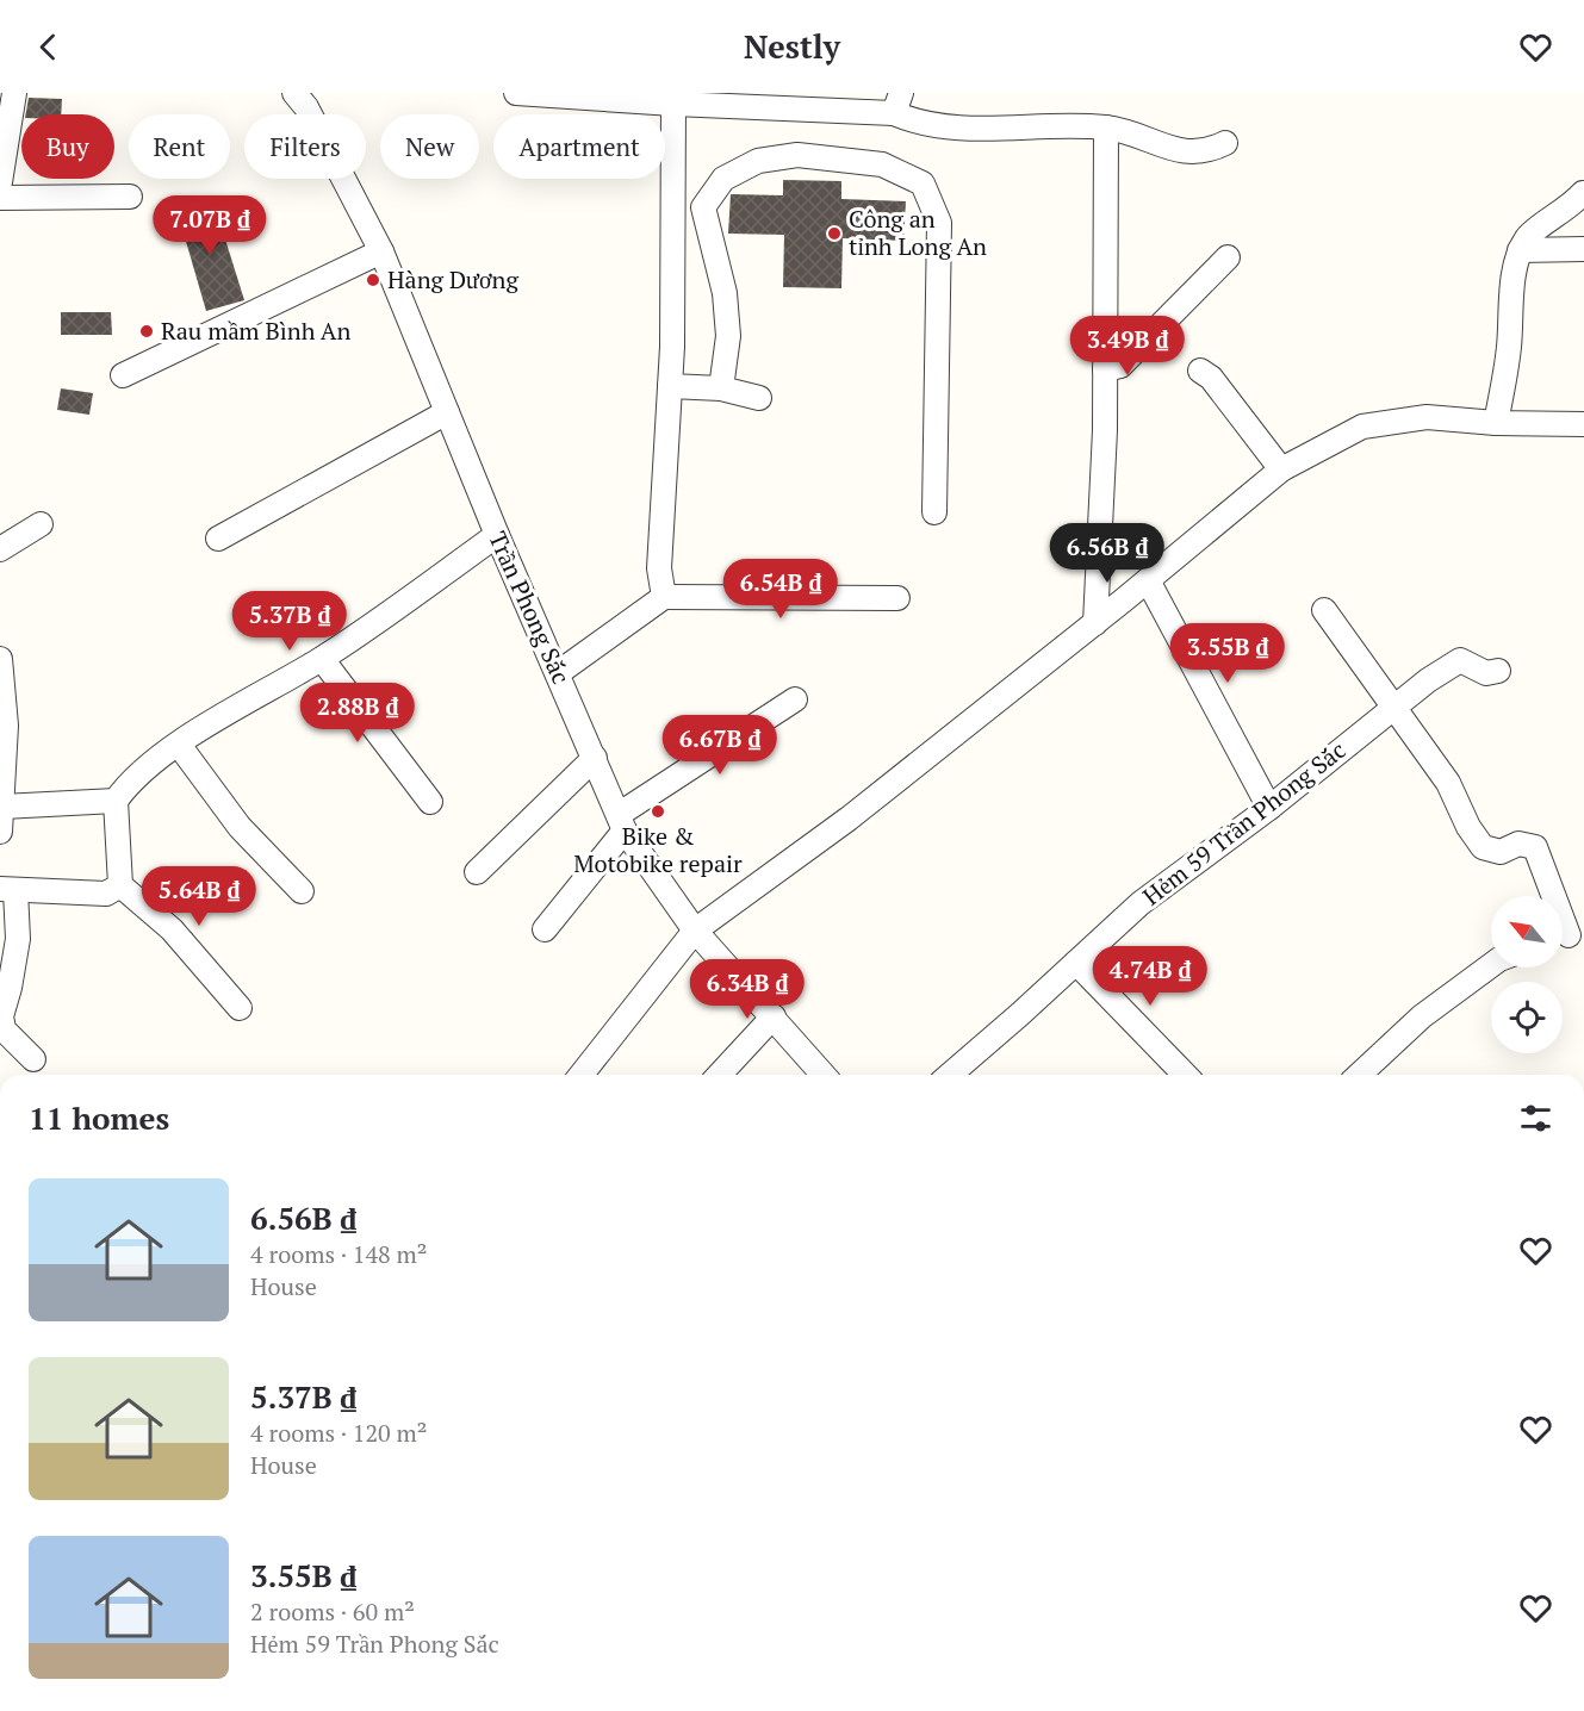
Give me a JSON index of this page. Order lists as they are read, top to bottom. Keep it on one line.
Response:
{"streets":{"street":["Trần Phong Sắc","Hẻm 59 Trần Phong Sắc"]},"places":["Công an tỉnh Long An","Hàng Dương","Rau mầm Bình An","Bike & Motobike repair"],"north":"top left","page":{"header":"Nestly","chip":["Buy","Rent","Filters","New","Apartment"],"price":["7.07B ₫","3.49B ₫","6.56B ₫","6.54B ₫","5.37B ₫","3.55B ₫","2.88B ₫","6.67B ₫","5.64B ₫","4.74B ₫","6.34B ₫"],"heading":"11 homes","list":[{"name":"6.56B ₫","note":"4 rooms · 148 m² · House"},{"name":"5.37B ₫","note":"4 rooms · 120 m² · House"},{"name":"3.55B ₫","note":"2 rooms · 60 m² · Hẻm 59 Trần Phong Sắc"}]}}
